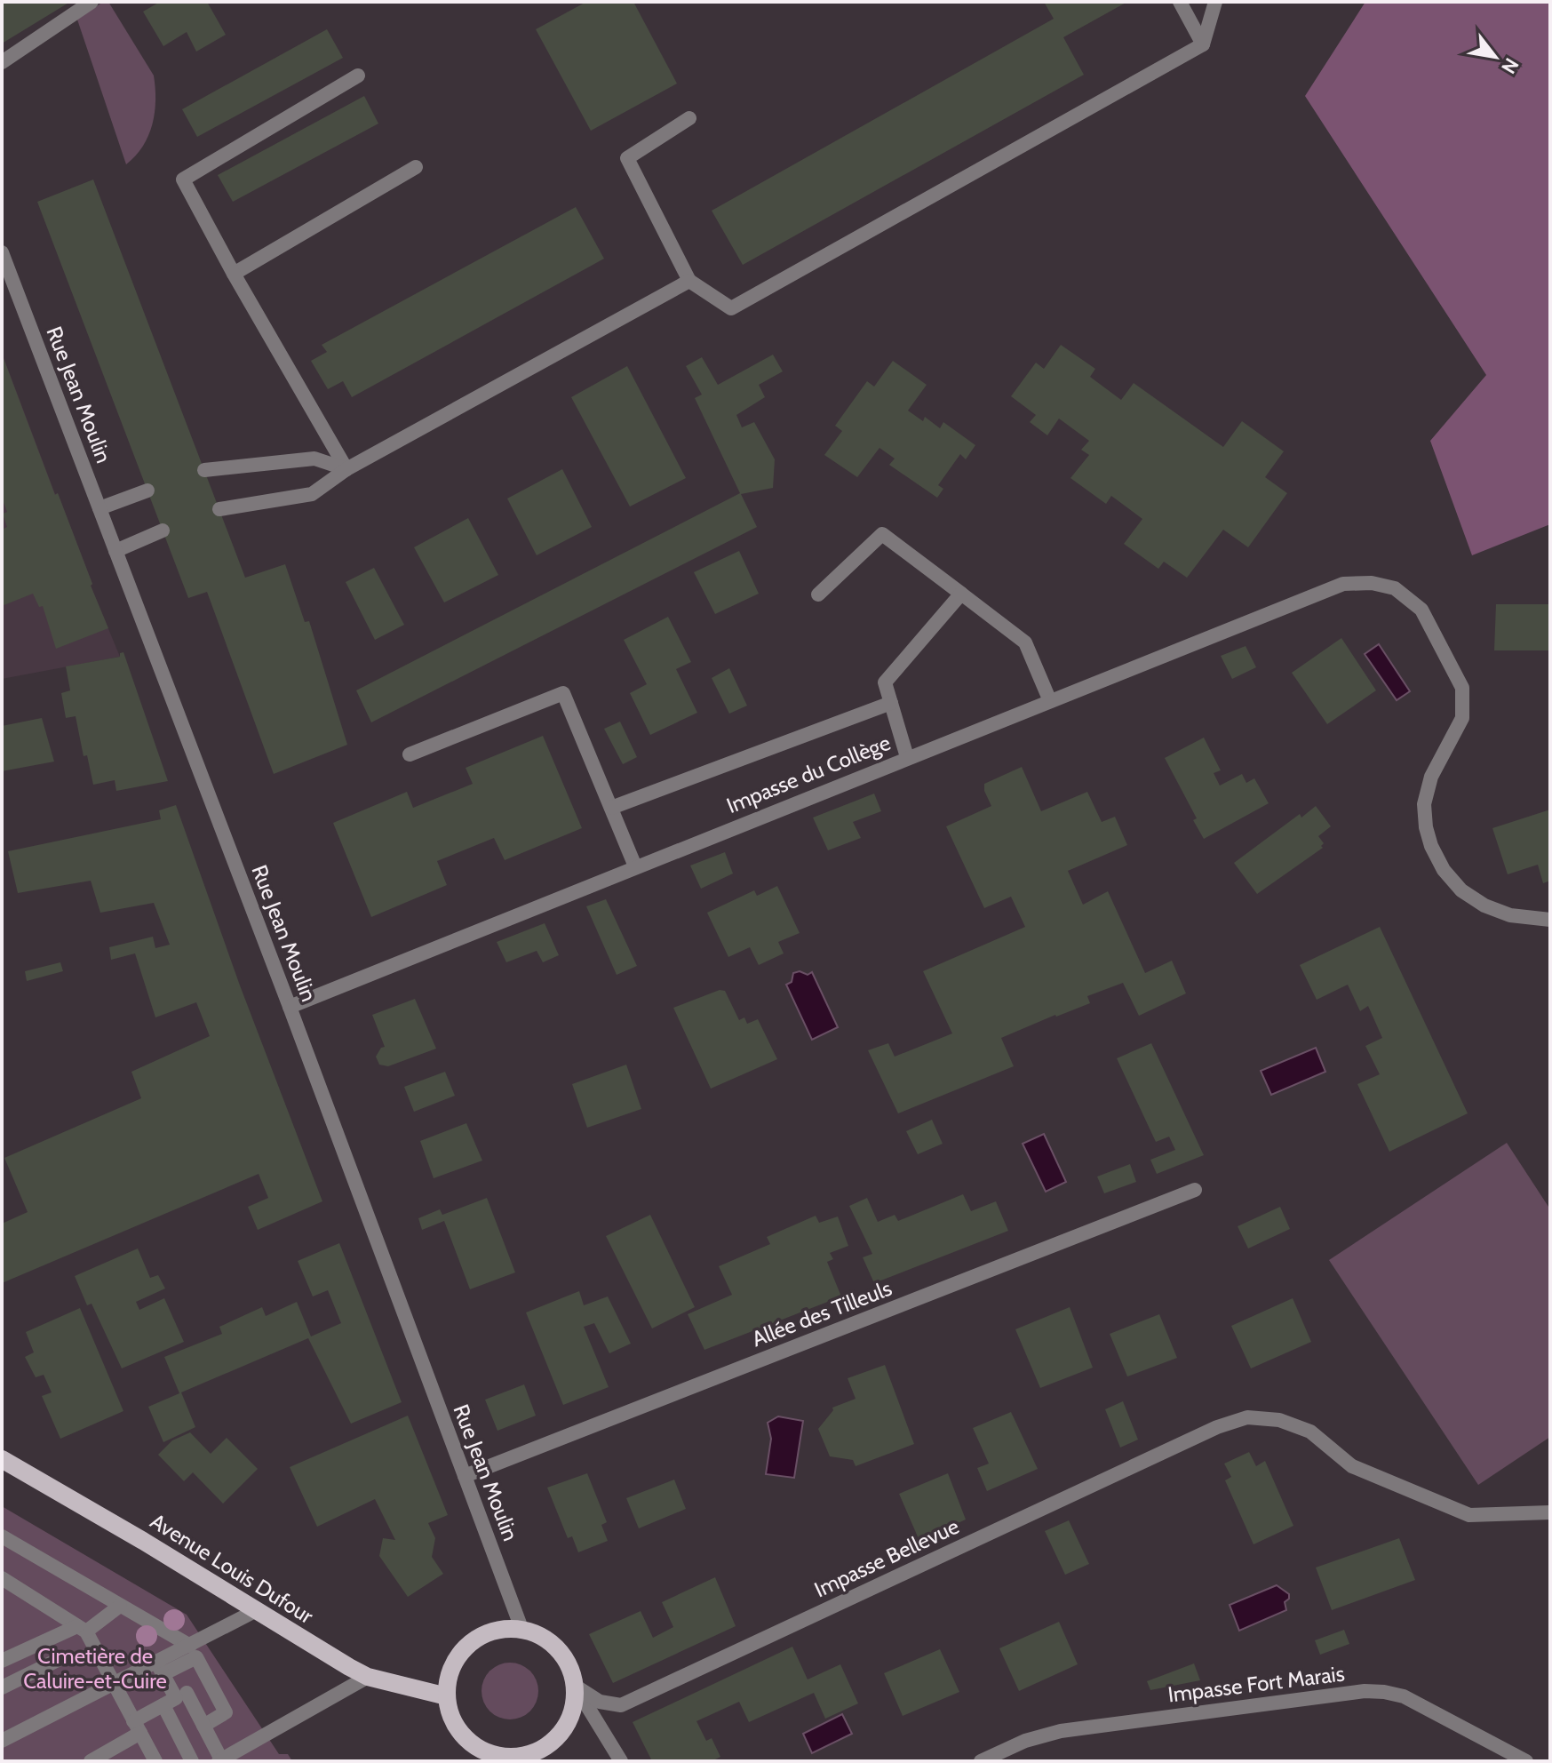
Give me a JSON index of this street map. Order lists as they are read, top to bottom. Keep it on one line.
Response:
{"streets":{"main road":["Avenue Louis Dufour"],"street":["Rue Jean Moulin","Impasse du Collège","Allée des Tilleuls","Impasse Bellevue","Impasse Fort Marais"]},"crossings":[["Rue Jean Moulin","Impasse du Collège"],["Rue Jean Moulin","Allée des Tilleuls"],["Rue Jean Moulin","Impasse Bellevue"],["Rue Jean Moulin","Avenue Louis Dufour"],["Impasse Bellevue","Avenue Louis Dufour"]],"parks":["Cimetière de Caluire-et-Cuire"],"north":"bottom right"}
